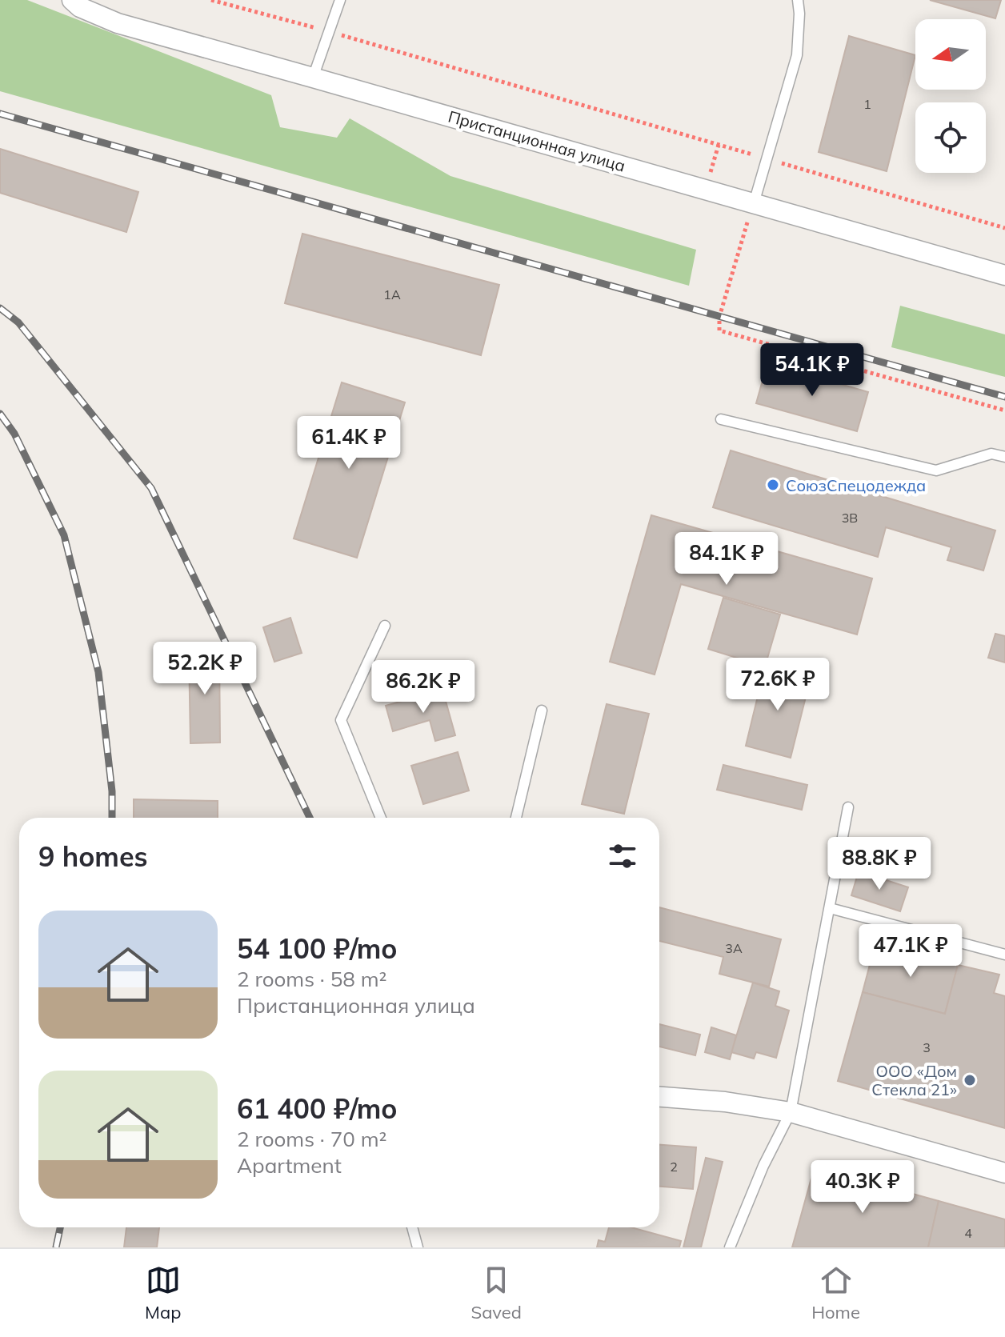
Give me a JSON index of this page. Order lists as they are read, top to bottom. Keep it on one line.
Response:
{"streets":{"street":["Пристанционная улица"]},"places":["СоюзСпецодежда","ООО «Дом Стекла 21»"],"house_numbers":["1","1А","3В","3А","3","2","4"],"north":"left","page":{"price":["54.1K ₽","61.4K ₽","84.1K ₽","52.2K ₽","72.6K ₽","86.2K ₽","88.8K ₽","47.1K ₽","40.3K ₽"],"heading":"9 homes","list":[{"name":"54 100 ₽/mo","note":"2 rooms · 58 m² · Пристанционная улица"},{"name":"61 400 ₽/mo","note":"2 rooms · 70 m² · Apartment"}],"tabs":["Map","Saved","Home"]}}
